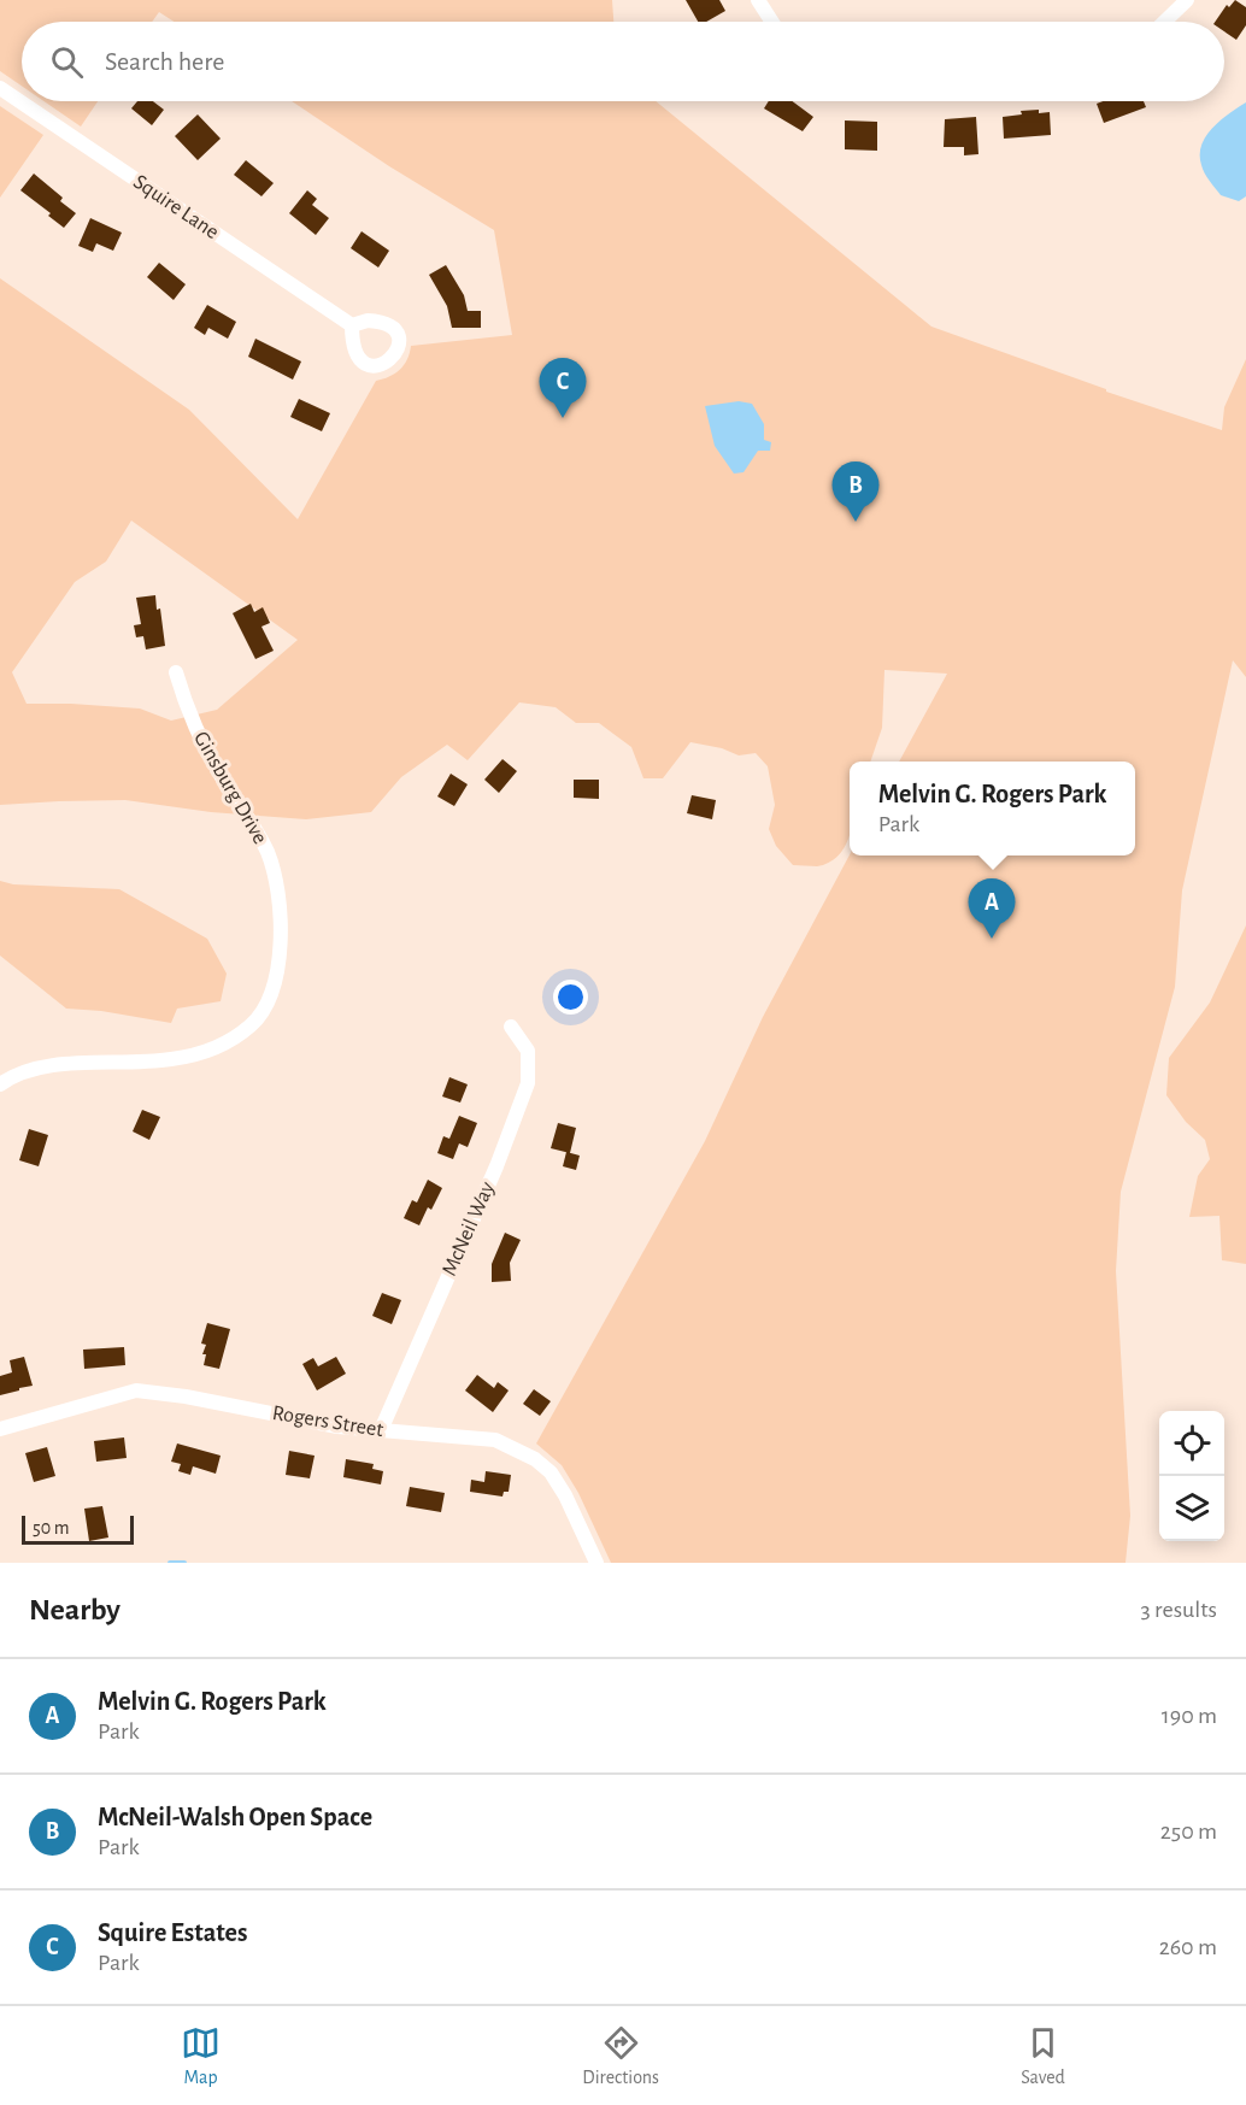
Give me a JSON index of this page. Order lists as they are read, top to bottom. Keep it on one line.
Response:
{"streets":{"street":["Squire Lane","Ginsburg Drive","McNeil Way","Rogers Street"]},"crossings":[["McNeil Way","Rogers Street"]],"scale_bar":"50 m","page":{"search":"Search here","pins":["C","B","A"],"popup":["Melvin G. Rogers Park","Park"],"scale":"50 m","heading":["Nearby","3 results"],"list":[{"mark":"A","name":"Melvin G. Rogers Park","note":"Park","value":"190 m"},{"mark":"B","name":"McNeil-Walsh Open Space","note":"Park","value":"250 m"},{"mark":"C","name":"Squire Estates","note":"Park","value":"260 m"}],"nav":["Map","Directions","Saved"]}}
